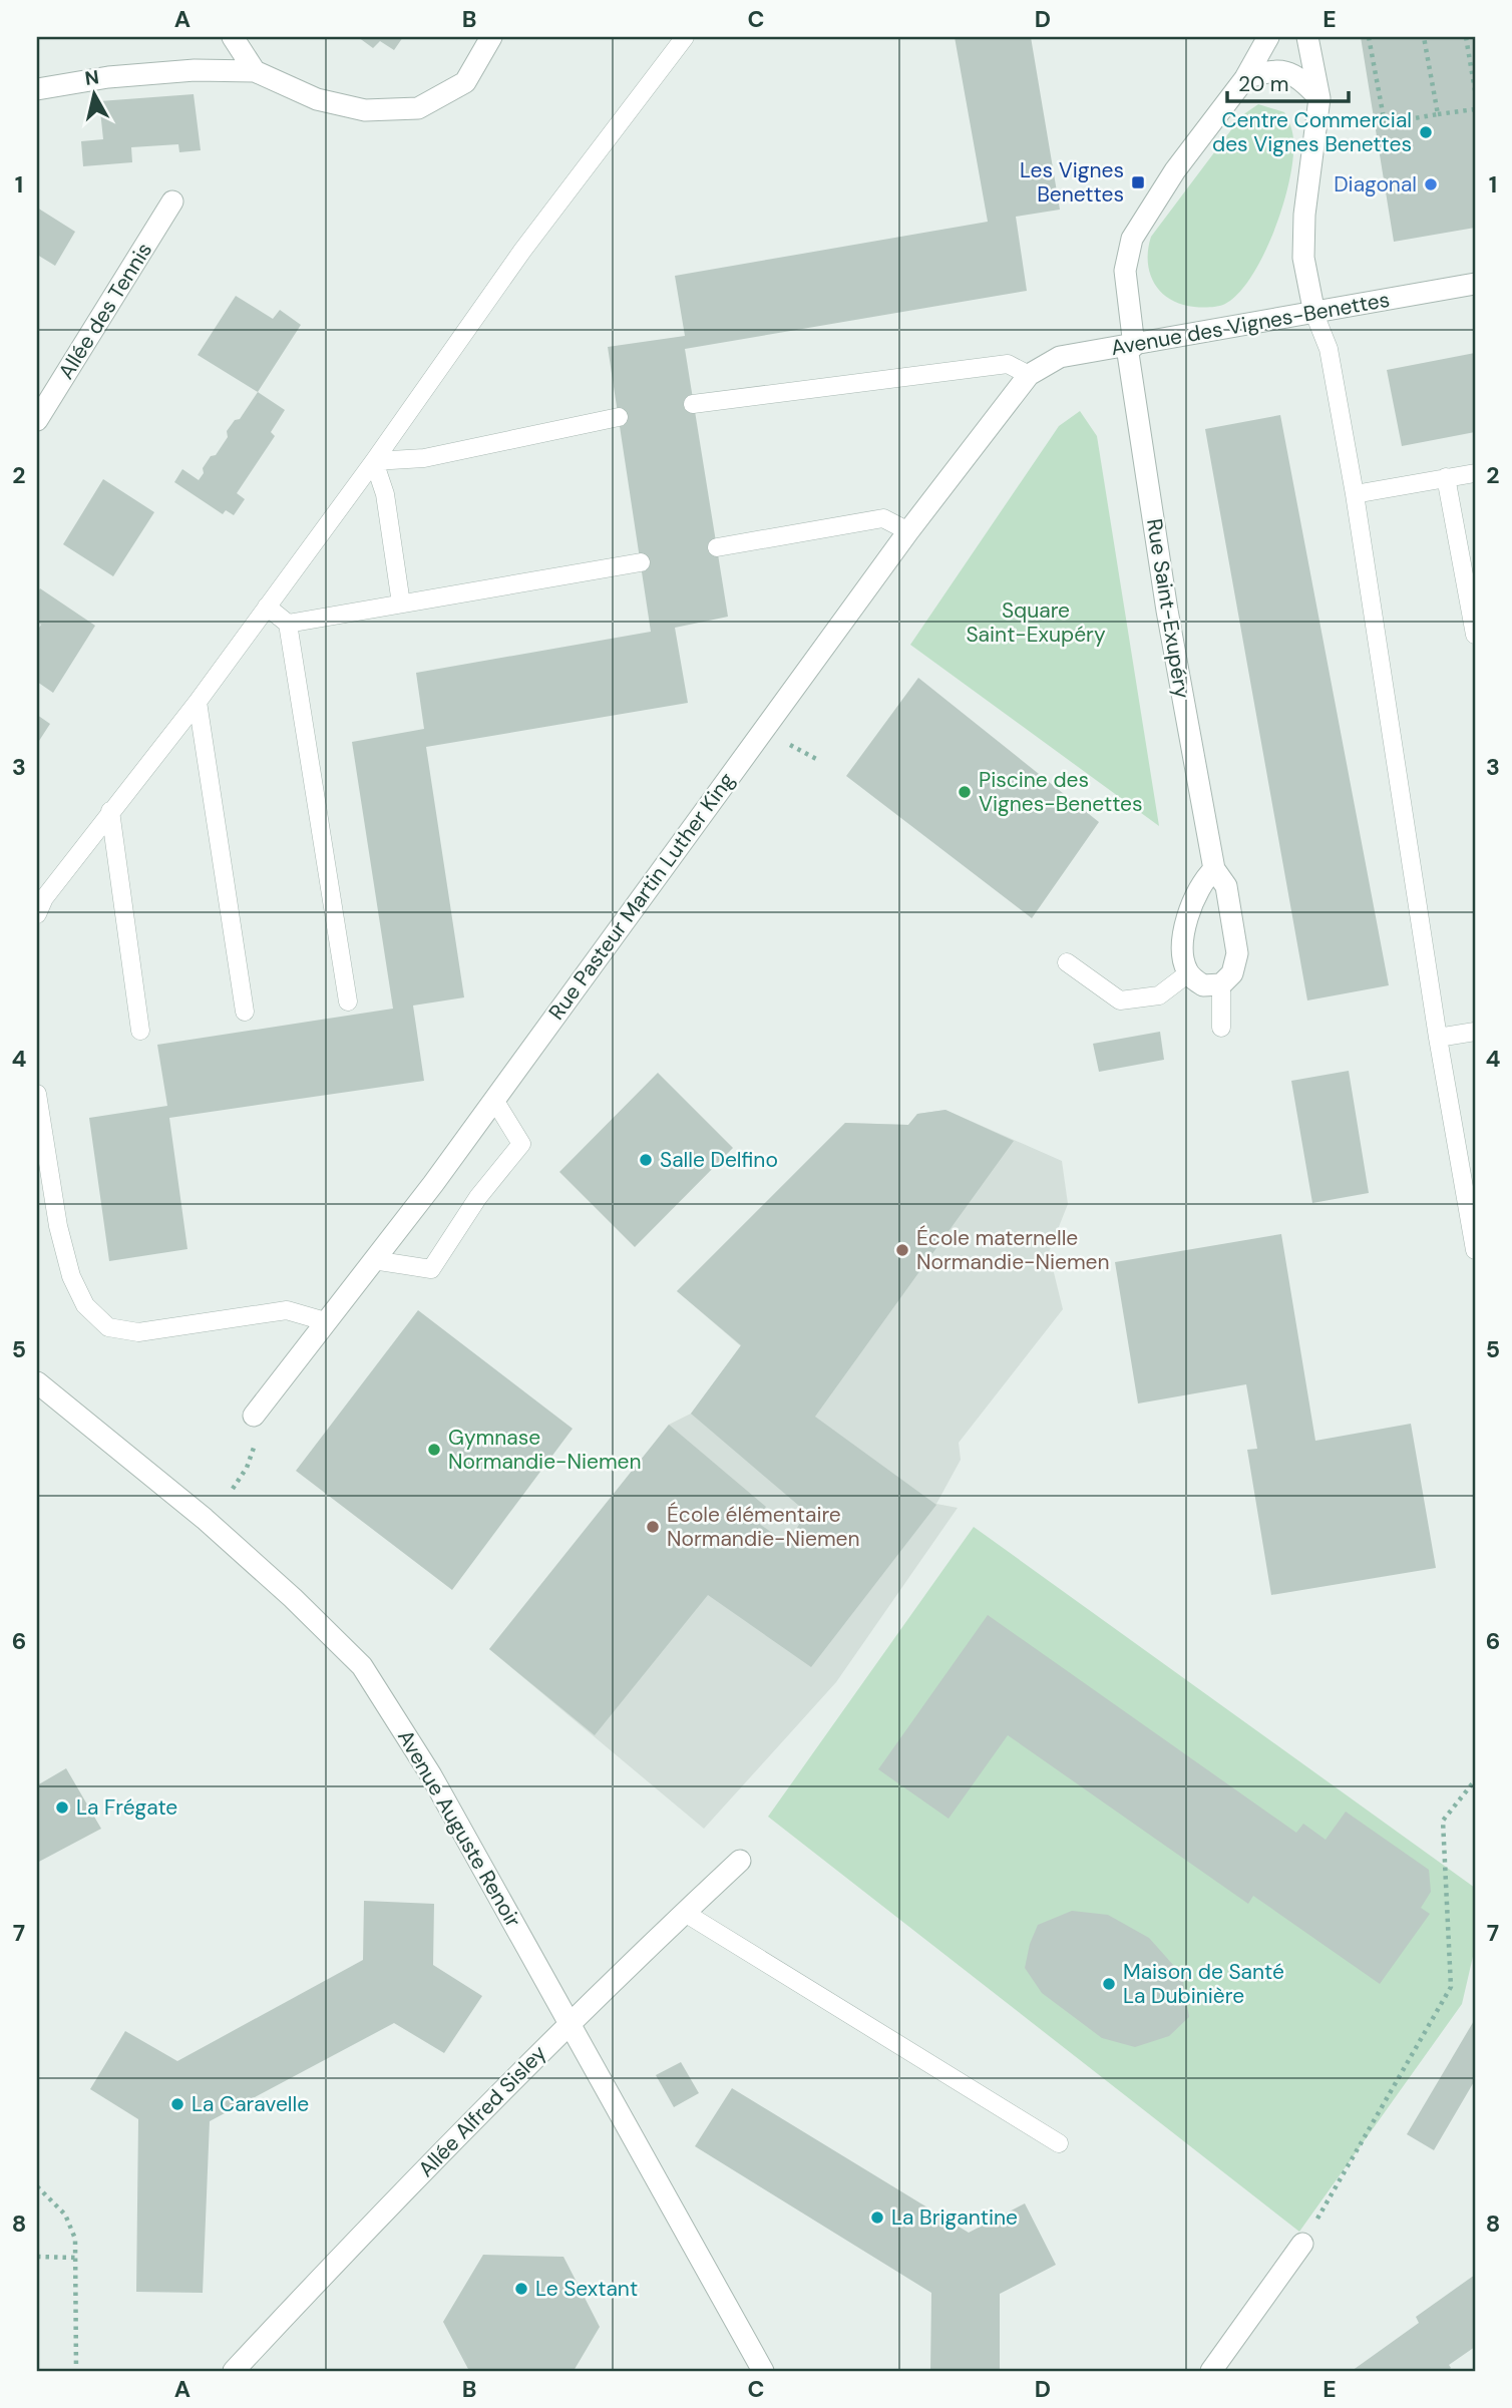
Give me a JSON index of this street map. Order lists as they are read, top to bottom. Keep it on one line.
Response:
{"streets":{"street":["Allée des Tennis","Avenue des Vignes-Benettes","Rue Saint-Exupéry","Rue Pasteur Martin Luther King","Avenue Auguste Renoir","Allée Alfred Sisley"]},"crossings":[["Avenue des Vignes-Benettes","Rue Saint-Exupéry"],["Avenue des Vignes-Benettes","Rue Pasteur Martin Luther King"],["Avenue Auguste Renoir","Allée Alfred Sisley"]],"parks":["Square Saint-Exupéry"],"places":{"other":["Centre Commercial des Vignes Benettes","Diagonal","Piscine des Vignes-Benettes","Salle Delfino","École maternelle Normandie-Niemen","Gymnase Normandie-Niemen","École élémentaire Normandie-Niemen","La Frégate","Maison de Santé La Dubinière","La Caravelle","La Brigantine","Le Sextant"],"transit":["Les Vignes Benettes"]},"scale_bar":"20 m","north":"top","grid":{"columns":["A","B","C","D","E"],"rows":["1","2","3","4","5","6","7","8"]}}
